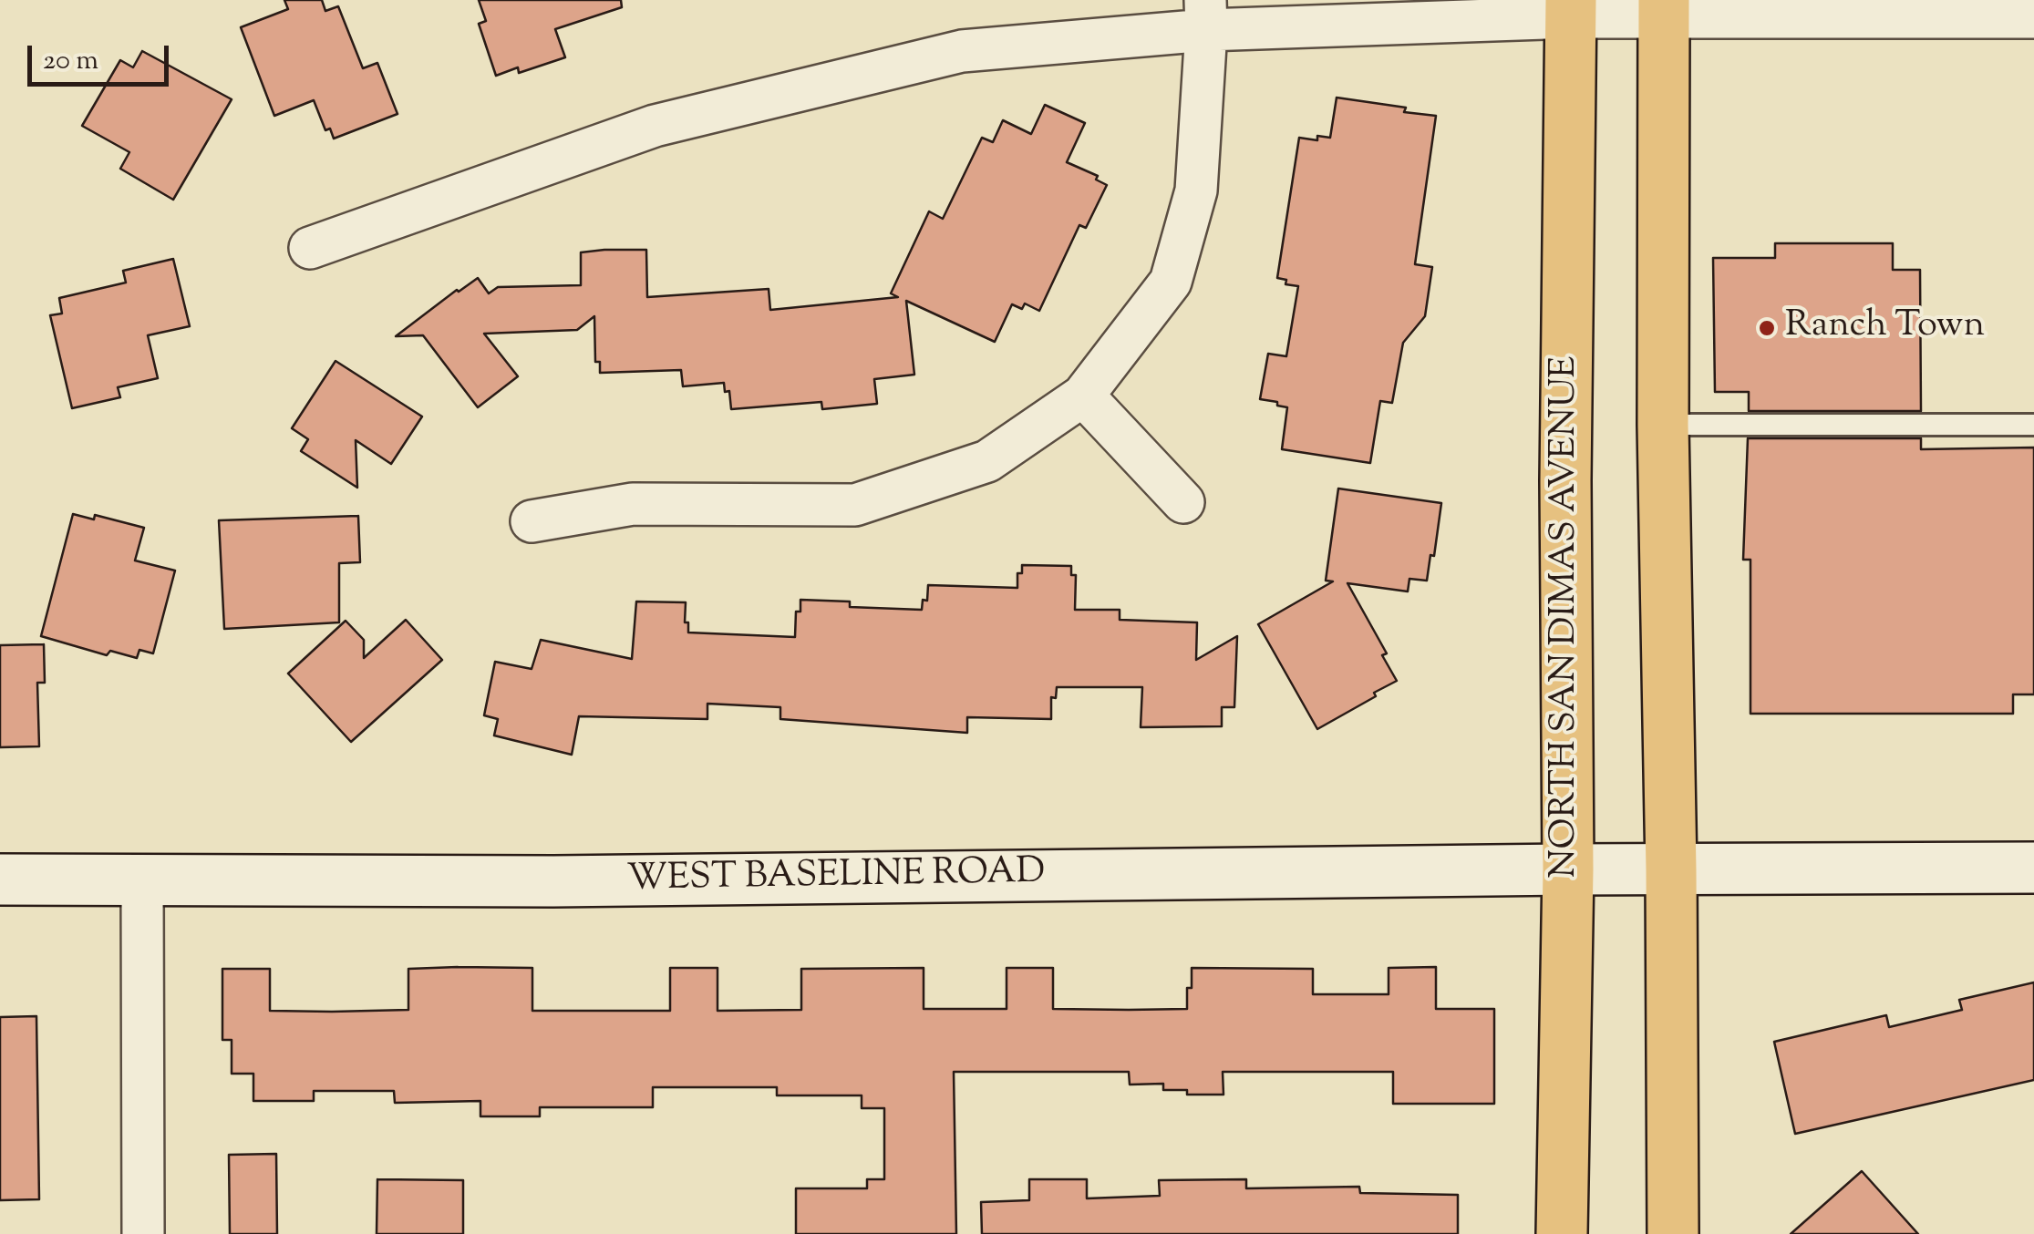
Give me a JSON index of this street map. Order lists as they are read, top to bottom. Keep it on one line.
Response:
{"streets":{"main road":["NORTH SAN DIMAS AVENUE","WEST BASELINE ROAD"]},"crossings":[["NORTH SAN DIMAS AVENUE","WEST BASELINE ROAD"]],"places":["Ranch Town"],"scale_bar":"20 m"}
